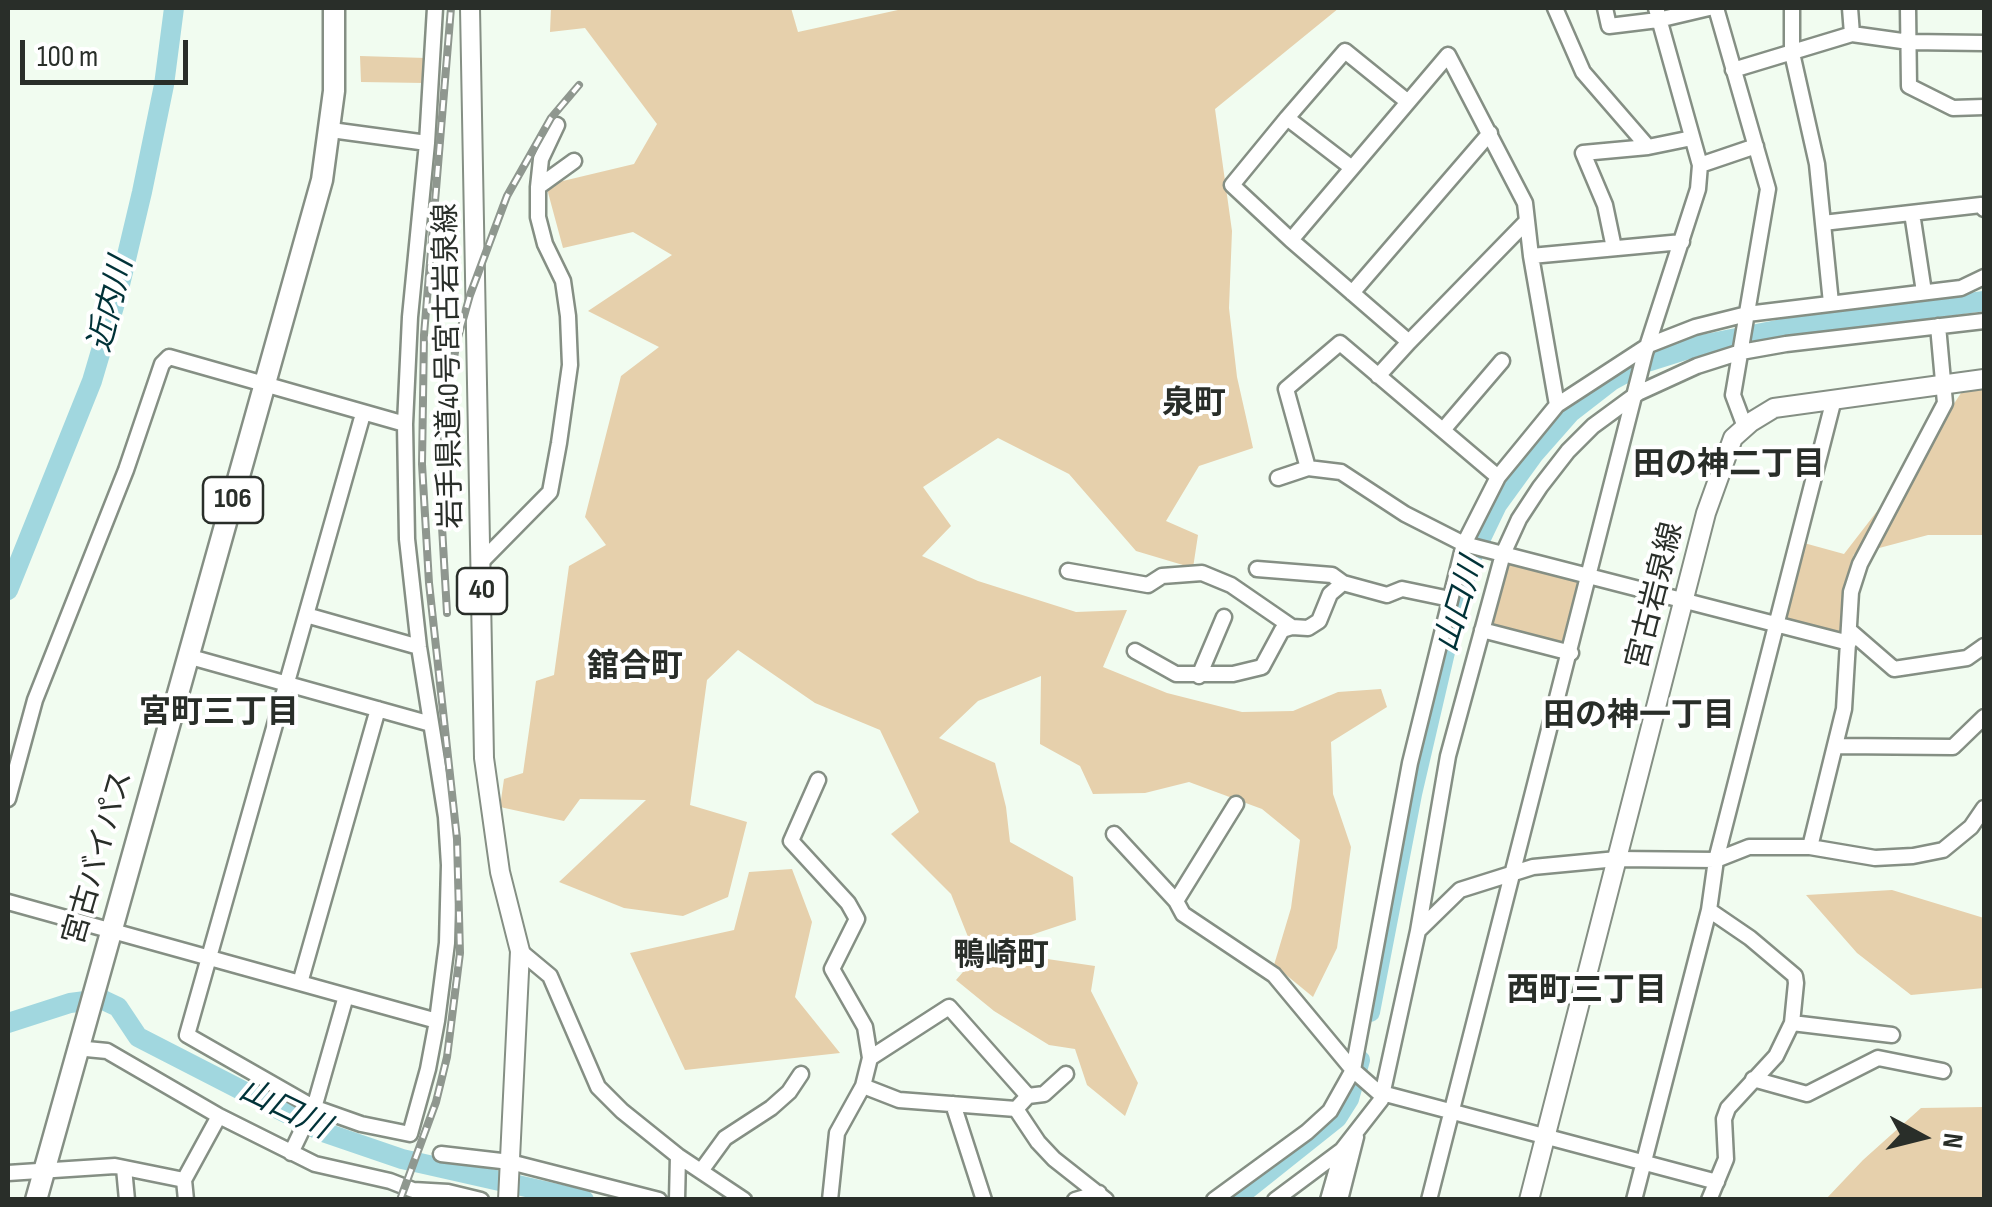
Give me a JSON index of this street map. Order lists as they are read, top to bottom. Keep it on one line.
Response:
{"streets":{"highway":["106","宮古バイパス"],"main road":["岩手県道40号宮古岩泉線","40","宮古岩泉線"]},"districts":["泉町","田の神二丁目","舘合町","宮町三丁目","田の神一丁目","鴨崎町","西町三丁目"],"water":["近内川","山口川"],"scale_bar":"100 m","north":"right"}
